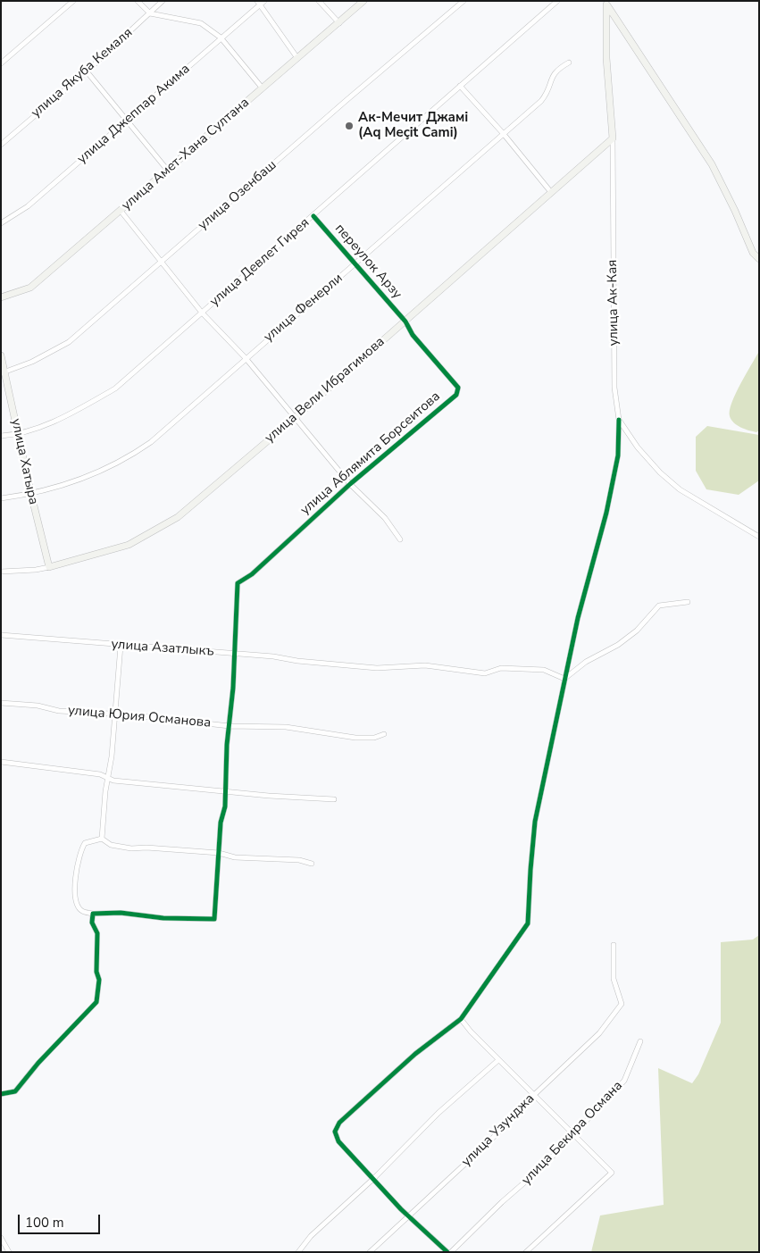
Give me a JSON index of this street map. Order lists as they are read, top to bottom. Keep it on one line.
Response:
{"streets":{"street":["улица Якуба Кемаля","улица Джеппар Акима","улица Амет-Хана Султана","улица Озенбаш","переулок Арзу","улица Девлет Гирея","улица Ак-Кая","улица Фенерли","улица Вели Ибрагимова","улица Аблямита Борсеитова","улица Хатыра","улица Азатлыкъ","улица Юрия Османова","улица Узунджа","улица Бекира Османа"]},"crossings":[["улица Озенбаш","улица Хатыра"],["переулок Арзу","улица Девлет Гирея"],["переулок Арзу","улица Фенерли"],["переулок Арзу","улица Вели Ибрагимова"],["переулок Арзу","улица Аблямита Борсеитова"],["улица Девлет Гирея","улица Хатыра"],["улица Ак-Кая","улица Вели Ибрагимова"],["улица Фенерли","улица Хатыра"],["улица Вели Ибрагимова","улица Аблямита Борсеитова"],["улица Вели Ибрагимова","улица Хатыра"],["улица Аблямита Борсеитова","улица Азатлыкъ"]],"places":["Ак-Мечит Джамі (Aq Meçit Cami)"],"scale_bar":"100 m"}
